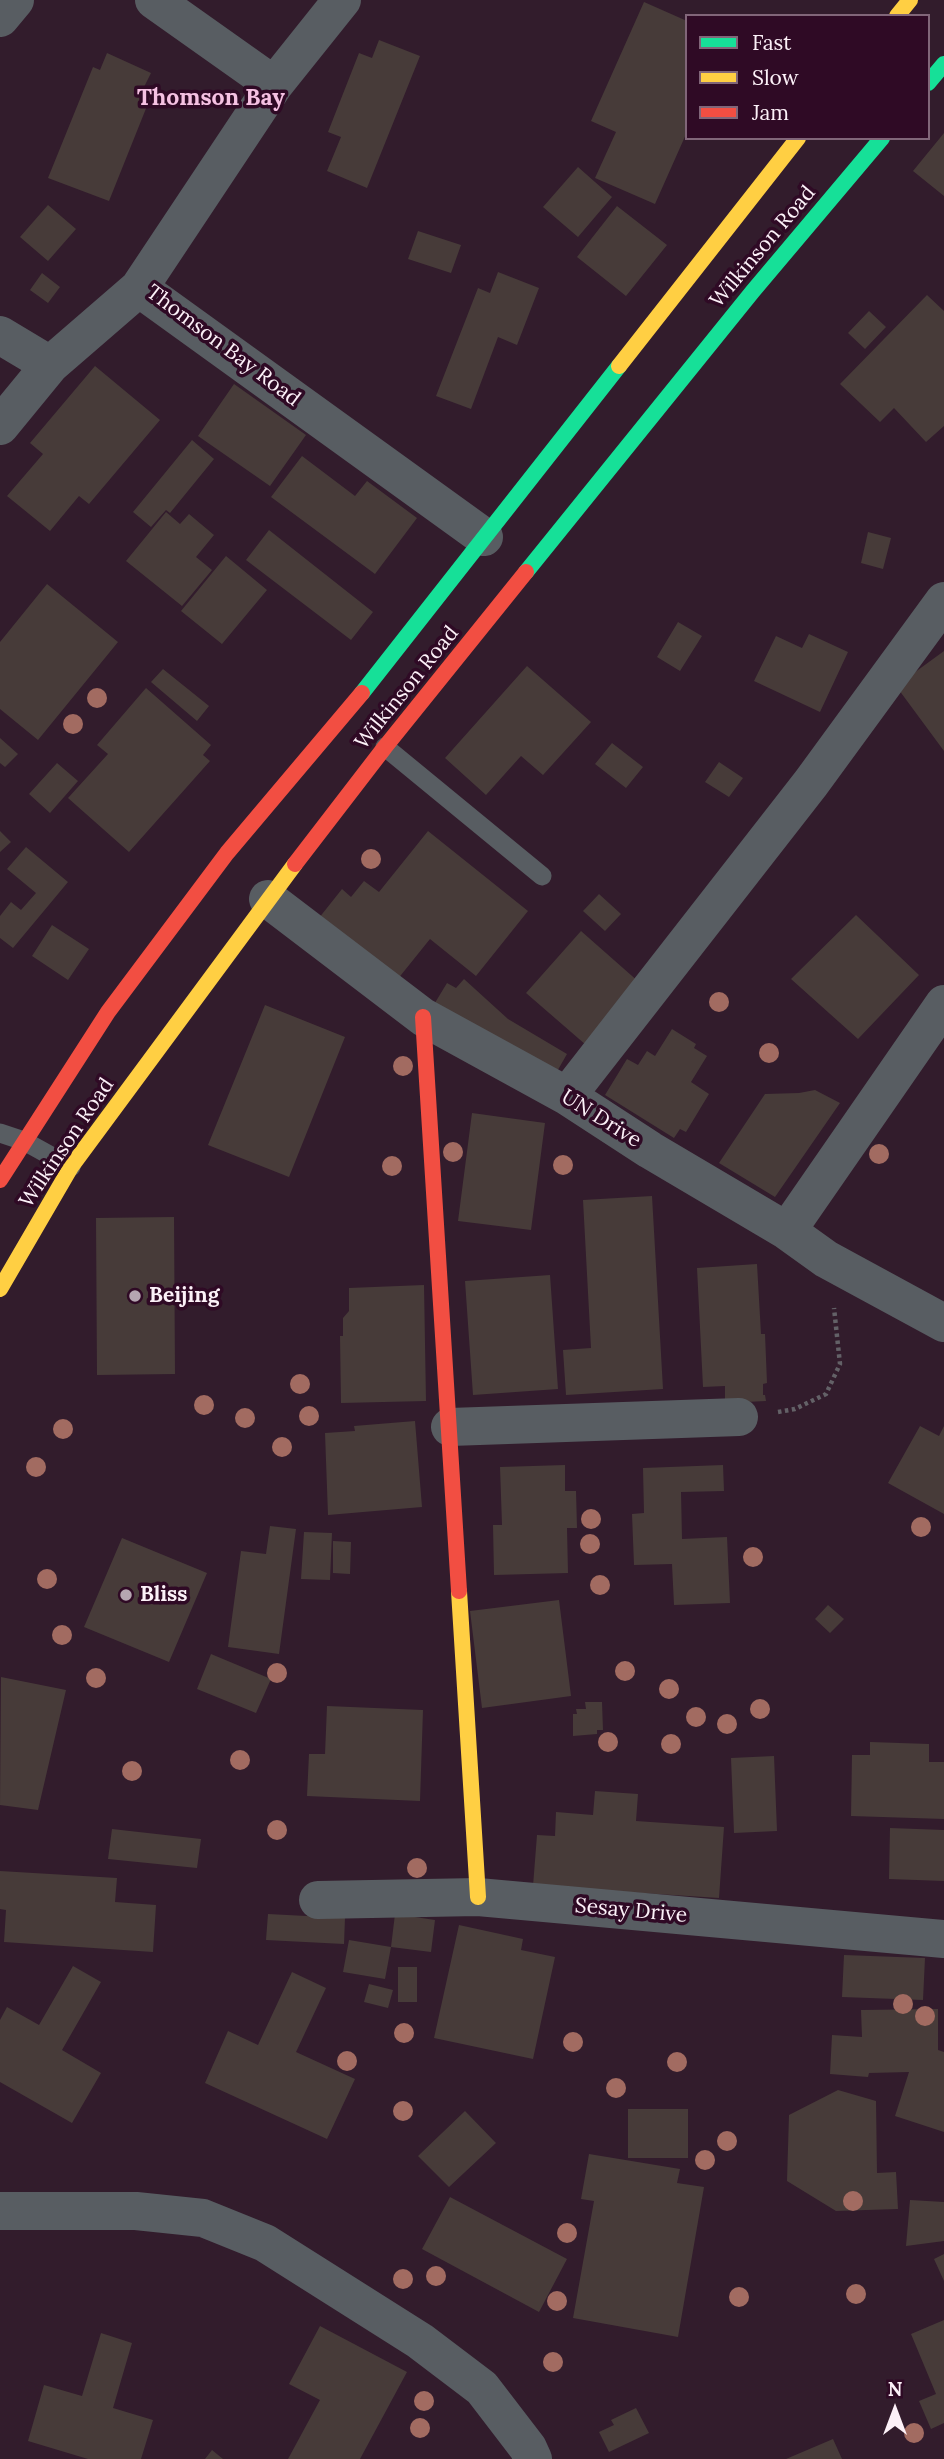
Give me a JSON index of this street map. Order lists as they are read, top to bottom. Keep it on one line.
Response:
{"streets":{"main road":["Wilkinson Road"],"street":["Thomson Bay Road","UN Drive","Sesay Drive"]},"crossings":[["Wilkinson Road","Thomson Bay Road"],["Wilkinson Road","UN Drive"]],"districts":["Thomson Bay"],"places":["Beijing","Bliss"],"legend":["Fast","Slow","Jam"],"north":"top"}
